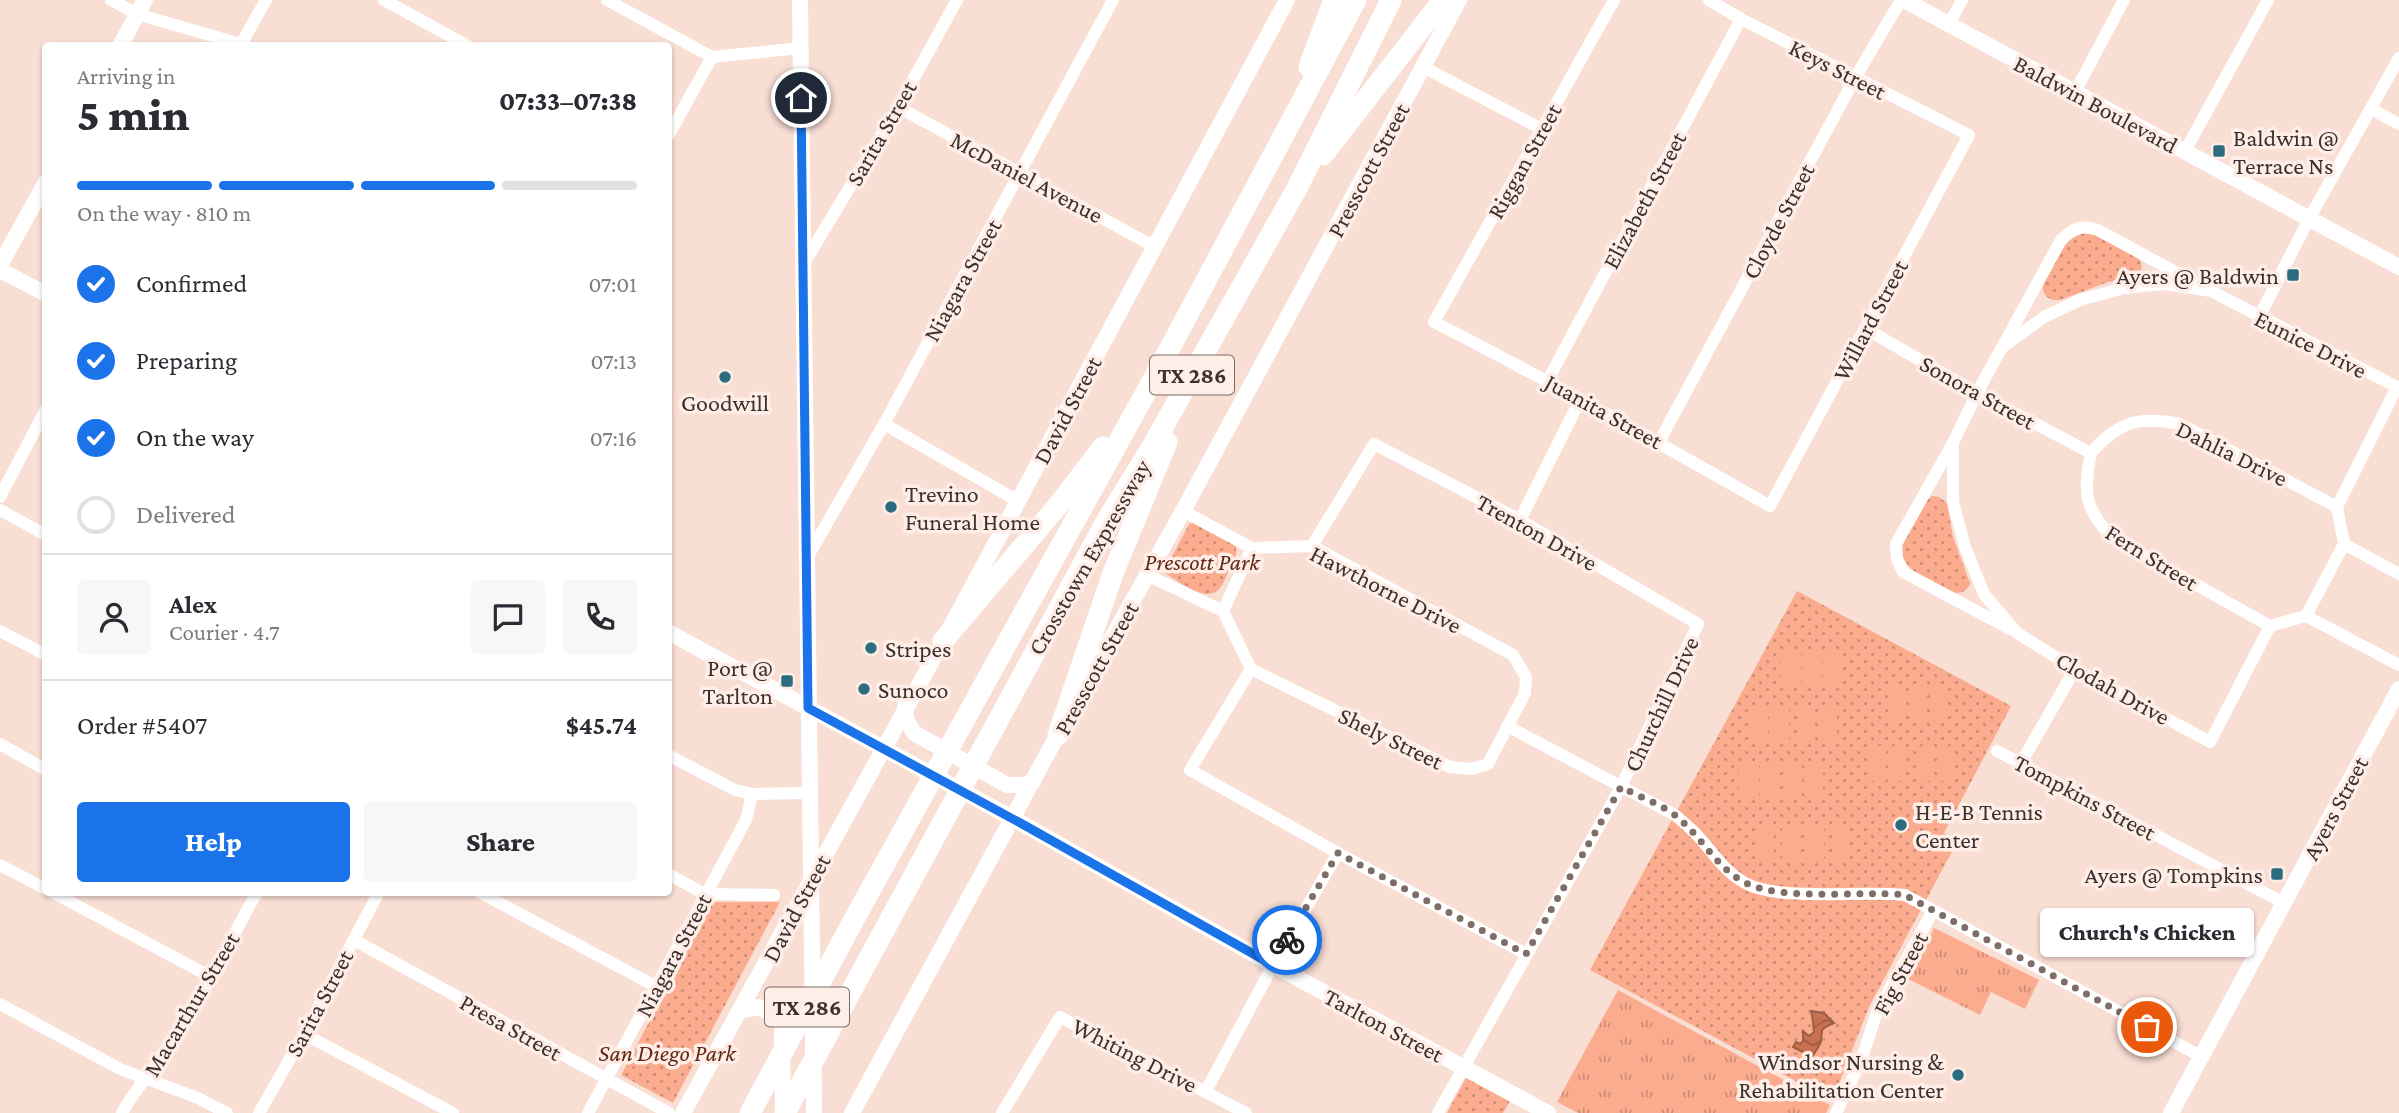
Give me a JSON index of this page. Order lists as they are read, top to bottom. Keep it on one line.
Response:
{"streets":{"highway":["TX 286","Crosstown Expressway"],"main road":["Baldwin Boulevard","Presscott Street","David Street","Ayers Street","Tarlton Street"],"street":["Keys Street","Sarita Street","Riggan Street","McDaniel Avenue","Elizabeth Street","Cloyde Street","Niagara Street","Willard Street","Eunice Drive","Sonora Street","Juanita Street","Dahlia Drive","Trenton Drive","Fern Street","Hawthorne Drive","Clodah Drive","Churchill Drive","Shely Street","Tompkins Street","Fig Street","Macarthur Street","Presa Street","Whiting Drive"]},"crossings":[["Keys Street","Elizabeth Street"],["Keys Street","Cloyde Street"],["Keys Street","Willard Street"],["Baldwin Boulevard","Cloyde Street"],["Sarita Street","McDaniel Avenue"],["Sarita Street","Presa Street"],["Riggan Street","Juanita Street"],["Presscott Street","Tarlton Street"],["McDaniel Avenue","Niagara Street"],["McDaniel Avenue","David Street"],["Elizabeth Street","Juanita Street"],["Cloyde Street","Juanita Street"],["Niagara Street","Presa Street"],["Willard Street","Sonora Street"],["Willard Street","Juanita Street"],["Eunice Drive","Sonora Street"],["Eunice Drive","Dahlia Drive"],["Eunice Drive","Clodah Drive"],["Sonora Street","Dahlia Drive"],["Sonora Street","Fern Street"],["Sonora Street","Clodah Drive"],["David Street","Tarlton Street"],["Dahlia Drive","Fern Street"],["Trenton Drive","Hawthorne Drive"],["Trenton Drive","Churchill Drive"],["Fern Street","Clodah Drive"],["Hawthorne Drive","Shely Street"],["Churchill Drive","Tarlton Street"],["Tompkins Street","Ayers Street"]],"parks":["Prescott Park","San Diego Park"],"places":{"transit":["Baldwin @ Terrace Ns","Ayers @ Baldwin","Port @ Tarlton","Ayers @ Tompkins"],"other":["Goodwill","Trevino Funeral Home","Stripes","Sunoco","H-E-B Tennis Center","Church's Chicken","Windsor Nursing & Rehabilitation Center"]},"page":{"heading":["5 min","Arriving in","07:33–07:38"],"panel":["Alex","Courier · 4.7","Order #5407","$45.74"],"bar":"On the way · 810 m","list":[["Confirmed","07:01"],["Preparing","07:13"],["On the way","07:16"],"Delivered"],"buttons":["Help","Share"],"bubble":"Church's Chicken"}}
